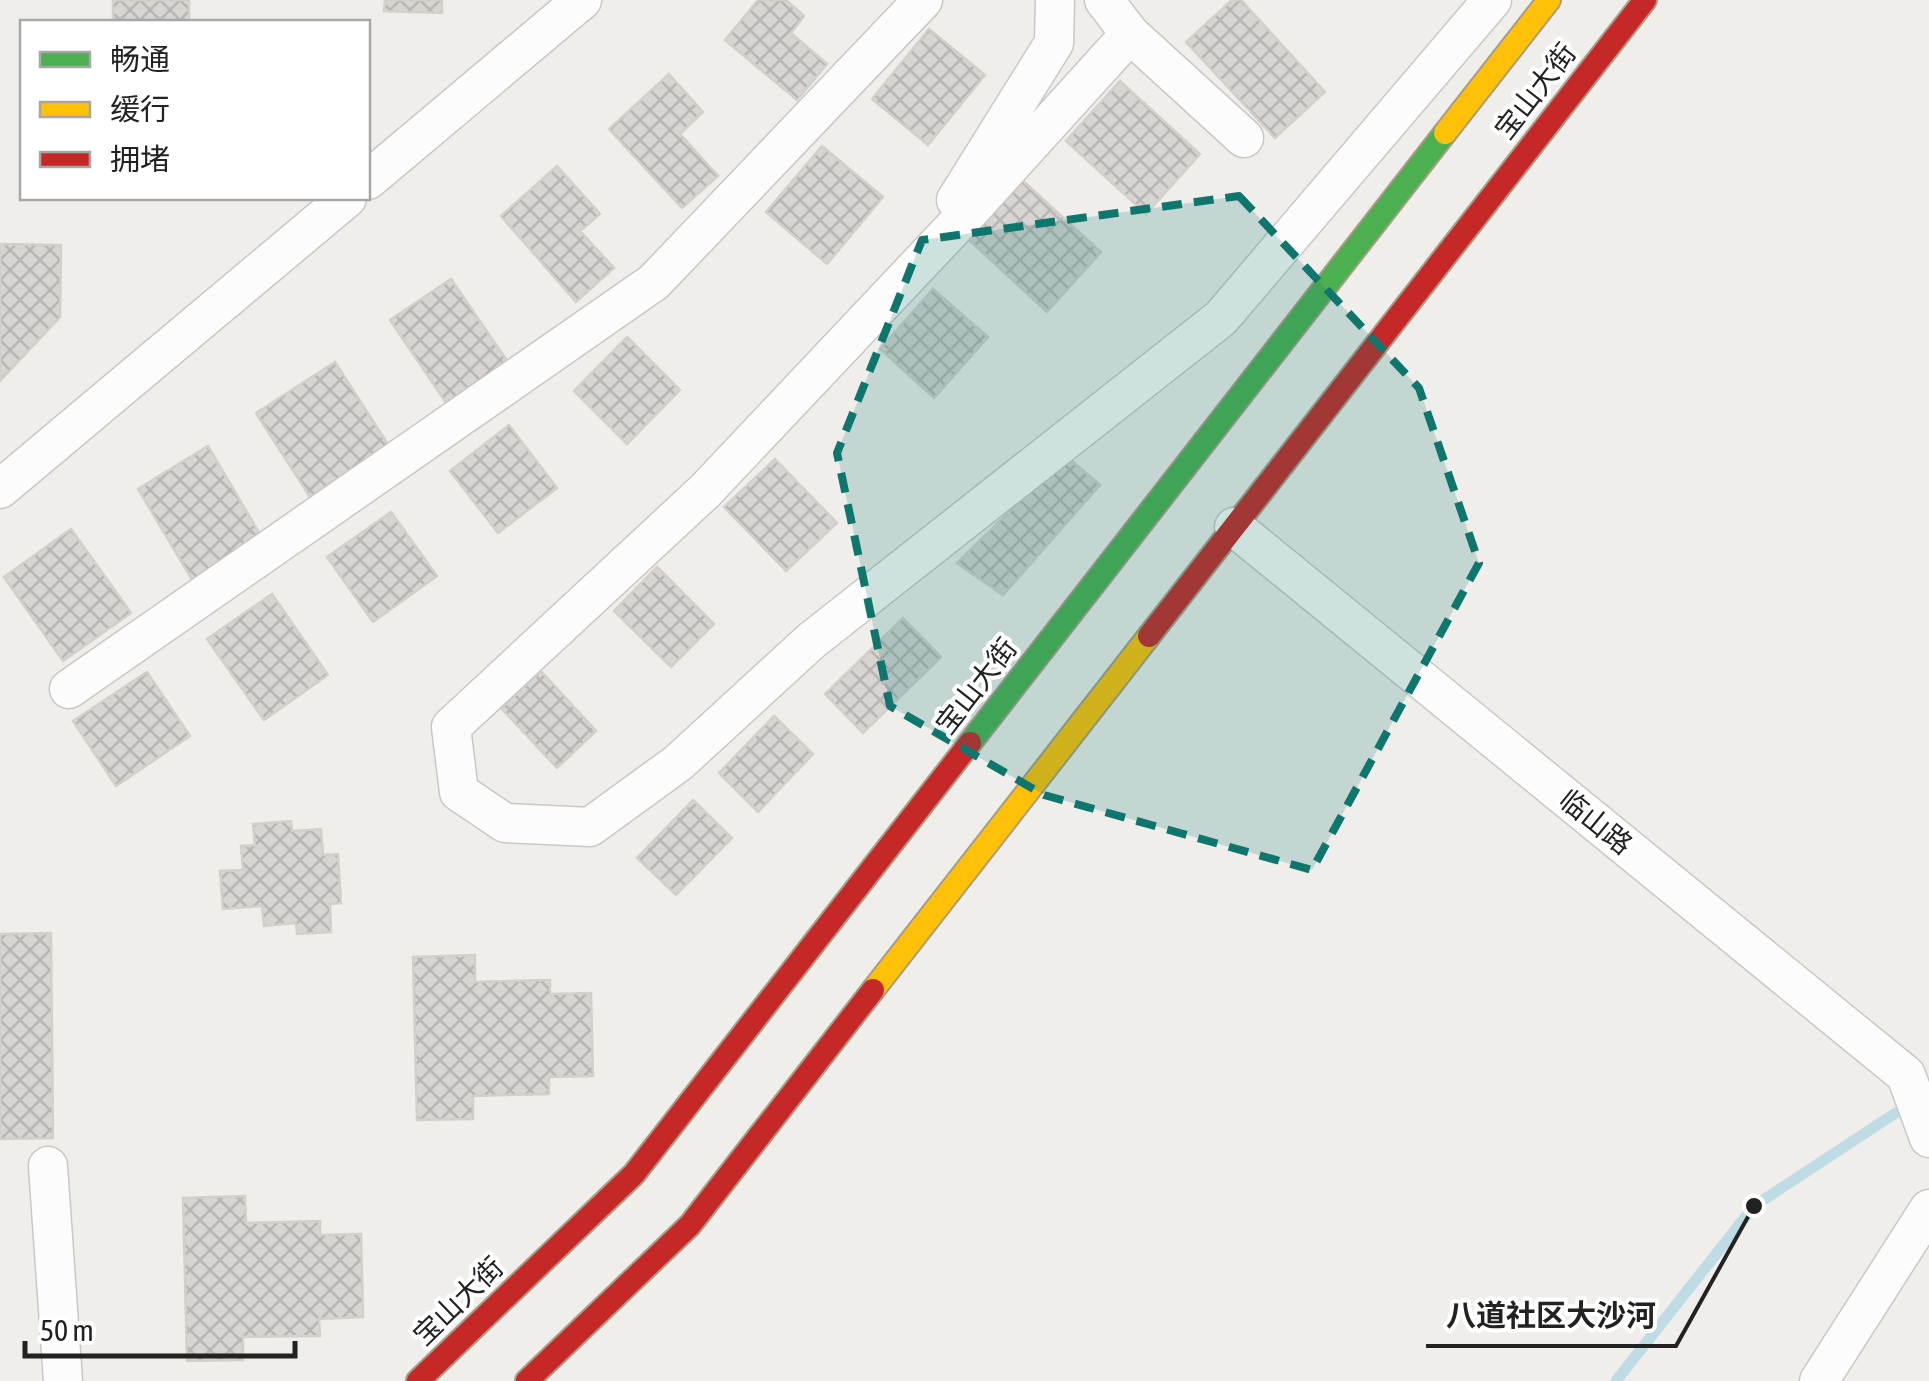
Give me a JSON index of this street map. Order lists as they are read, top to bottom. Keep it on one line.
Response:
{"streets":{"main road":["宝山大街"],"street":["临山路"]},"crossings":[["宝山大街","临山路"]],"places":["八道社区大沙河"],"legend":["畅通","缓行","拥堵"],"scale_bar":"50 m"}
